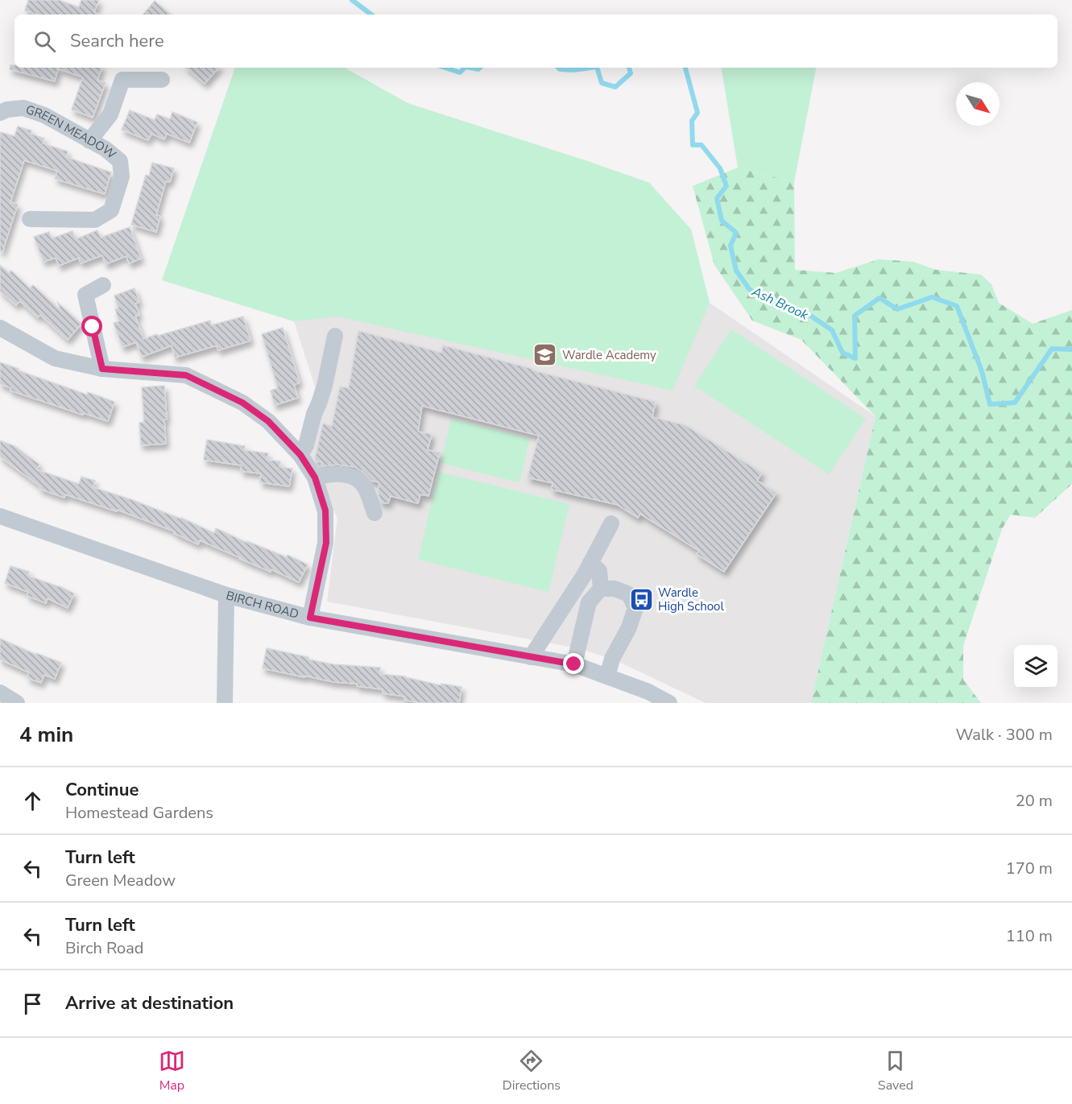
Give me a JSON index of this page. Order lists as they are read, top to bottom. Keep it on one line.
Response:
{"streets":{"street":["GREEN MEADOW","BIRCH ROAD"]},"water":["Ash Brook"],"places":{"school or university":["Wardle Academy"],"bus stop":["Wardle High School"]},"north":"bottom right","page":{"search":"Search here","heading":["4 min","Walk · 300 m"],"list":[["Continue","Homestead Gardens","20 m"],["Turn left","Green Meadow","170 m"],["Turn left","Birch Road","110 m"],"Arrive at destination"],"nav":["Map","Directions","Saved"]}}
